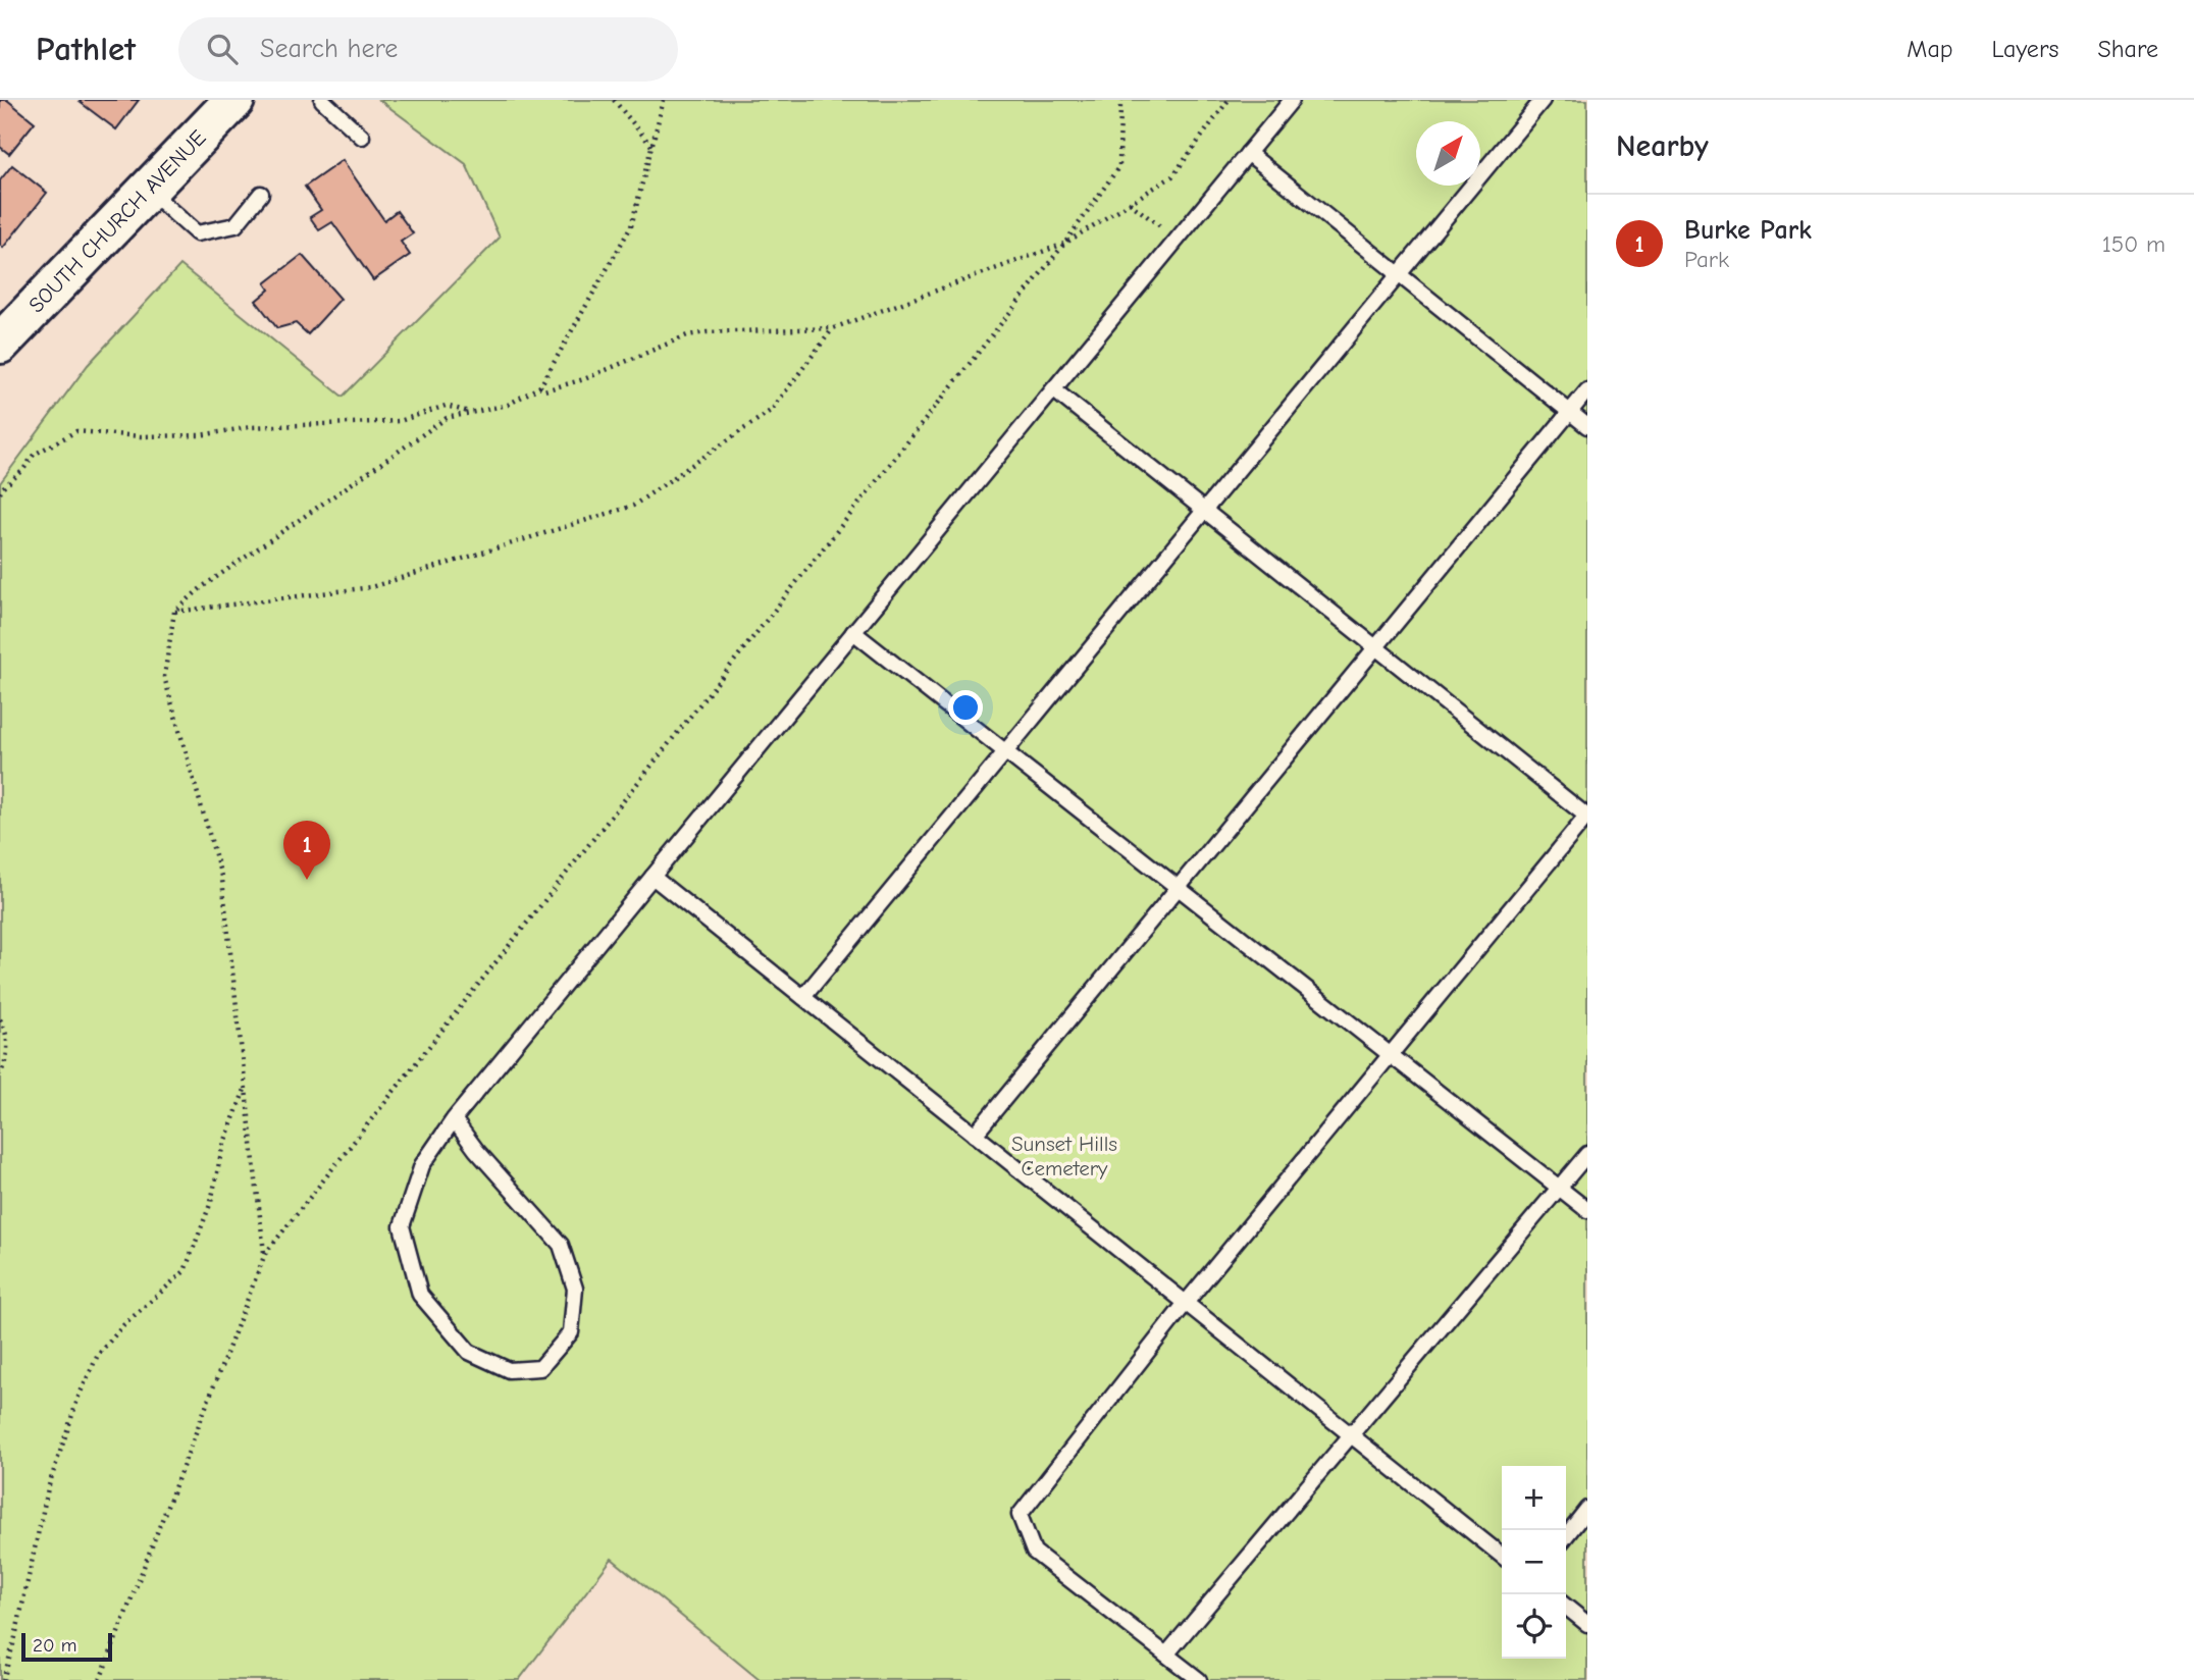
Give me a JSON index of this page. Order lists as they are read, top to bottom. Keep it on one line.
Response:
{"streets":{"street":["SOUTH CHURCH AVENUE"]},"parks":["Sunset Hills Cemetery"],"scale_bar":"20 m","north":"top right","page":{"header":"Pathlet","search":"Search here","nav":["Map","Layers","Share"],"heading":"Nearby","list":[{"mark":"1","name":"Burke Park","note":"Park","value":"150 m"}],"pins":"1","map_buttons":["+","−"],"scale":"20 m"}}
